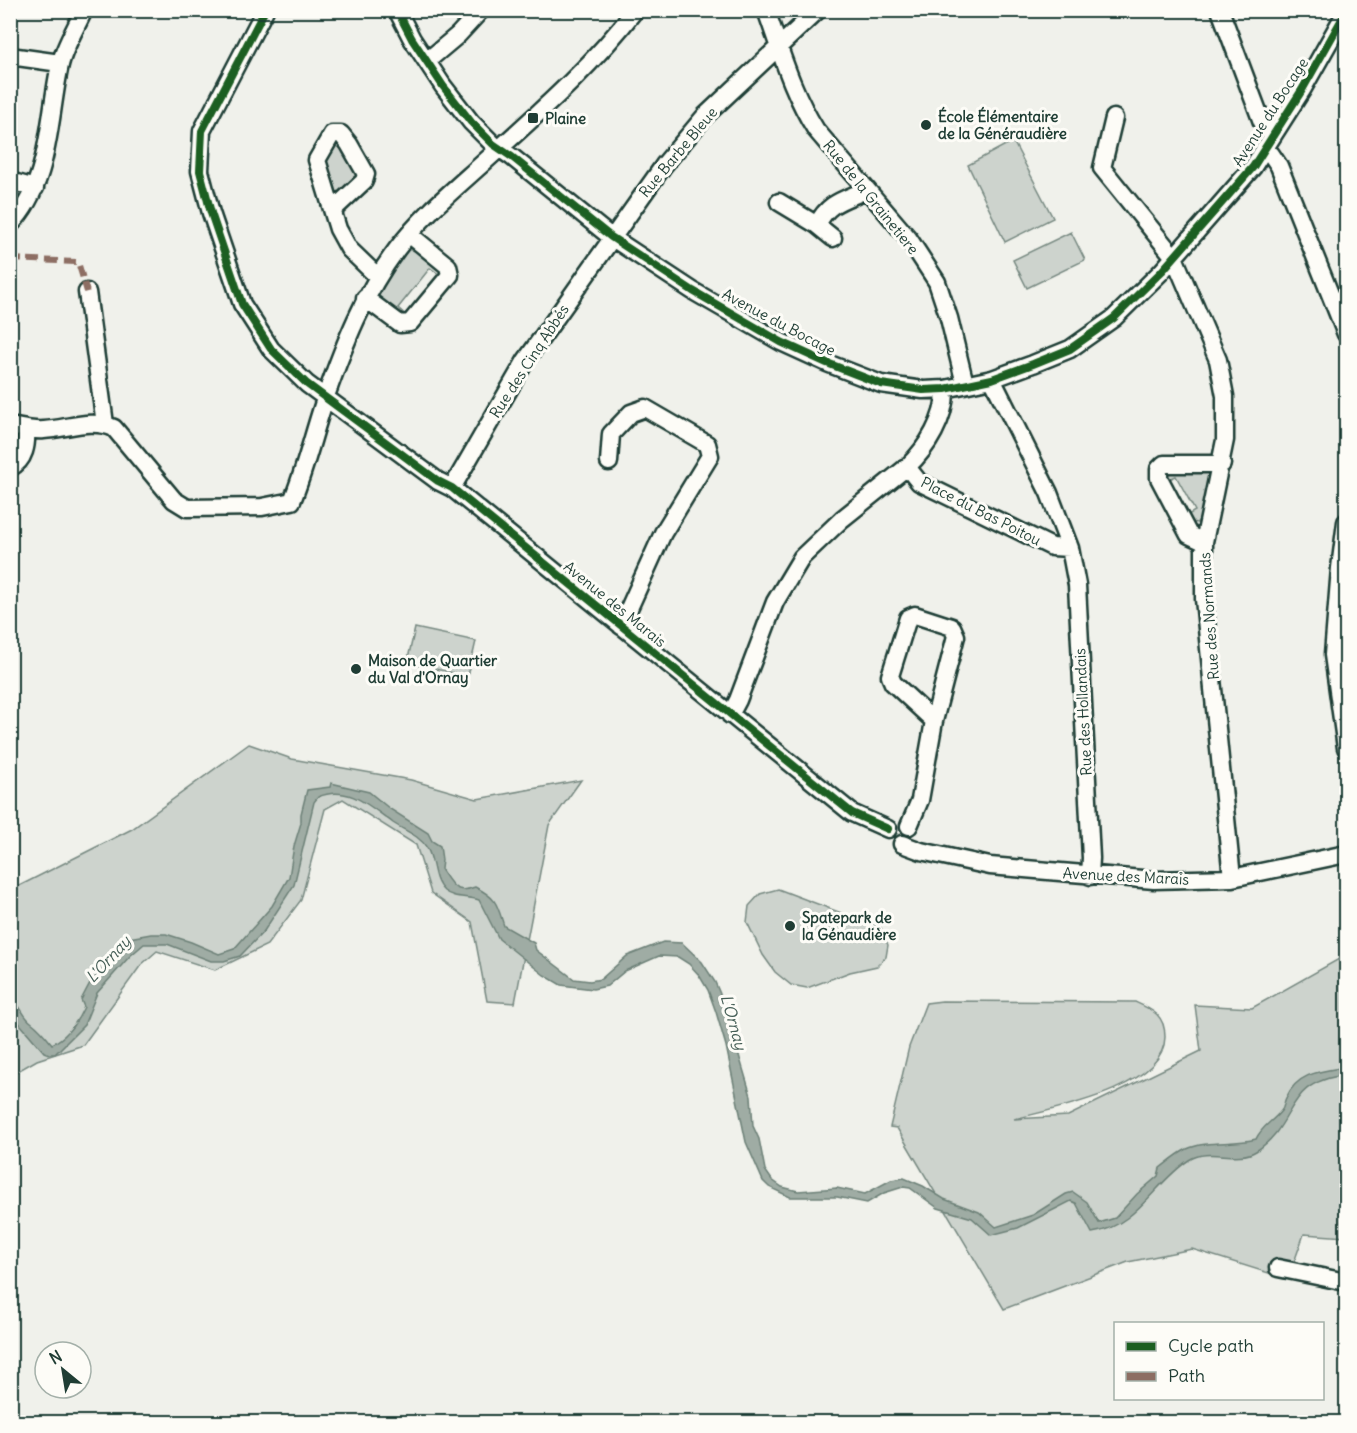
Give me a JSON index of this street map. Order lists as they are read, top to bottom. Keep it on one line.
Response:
{"streets":{"street":["Avenue du Bocage","Rue Barbe Bleue","Rue de la Grainetiere","Rue des Cinq Abbés","Place du Bas Poitou","Avenue des Marais","Rue des Normands","Rue des Hollandais"]},"crossings":[["Avenue du Bocage","Rue Barbe Bleue"],["Avenue du Bocage","Rue de la Grainetiere"],["Avenue du Bocage","Rue des Cinq Abbés"],["Avenue du Bocage","Place du Bas Poitou"],["Avenue du Bocage","Rue des Normands"],["Rue Barbe Bleue","Rue de la Grainetiere"],["Rue Barbe Bleue","Rue des Cinq Abbés"],["Rue des Cinq Abbés","Avenue des Marais"],["Place du Bas Poitou","Rue des Hollandais"],["Avenue des Marais","Rue des Normands"],["Avenue des Marais","Rue des Hollandais"]],"water":["L'Ornay"],"places":{"transit":["Plaine"],"other":["École Élémentaire de la Généraudière","Maison de Quartier du Val d'Ornay","Spatepark de la Génaudière"]},"legend":["Cycle path","Path"],"north":"top left"}
